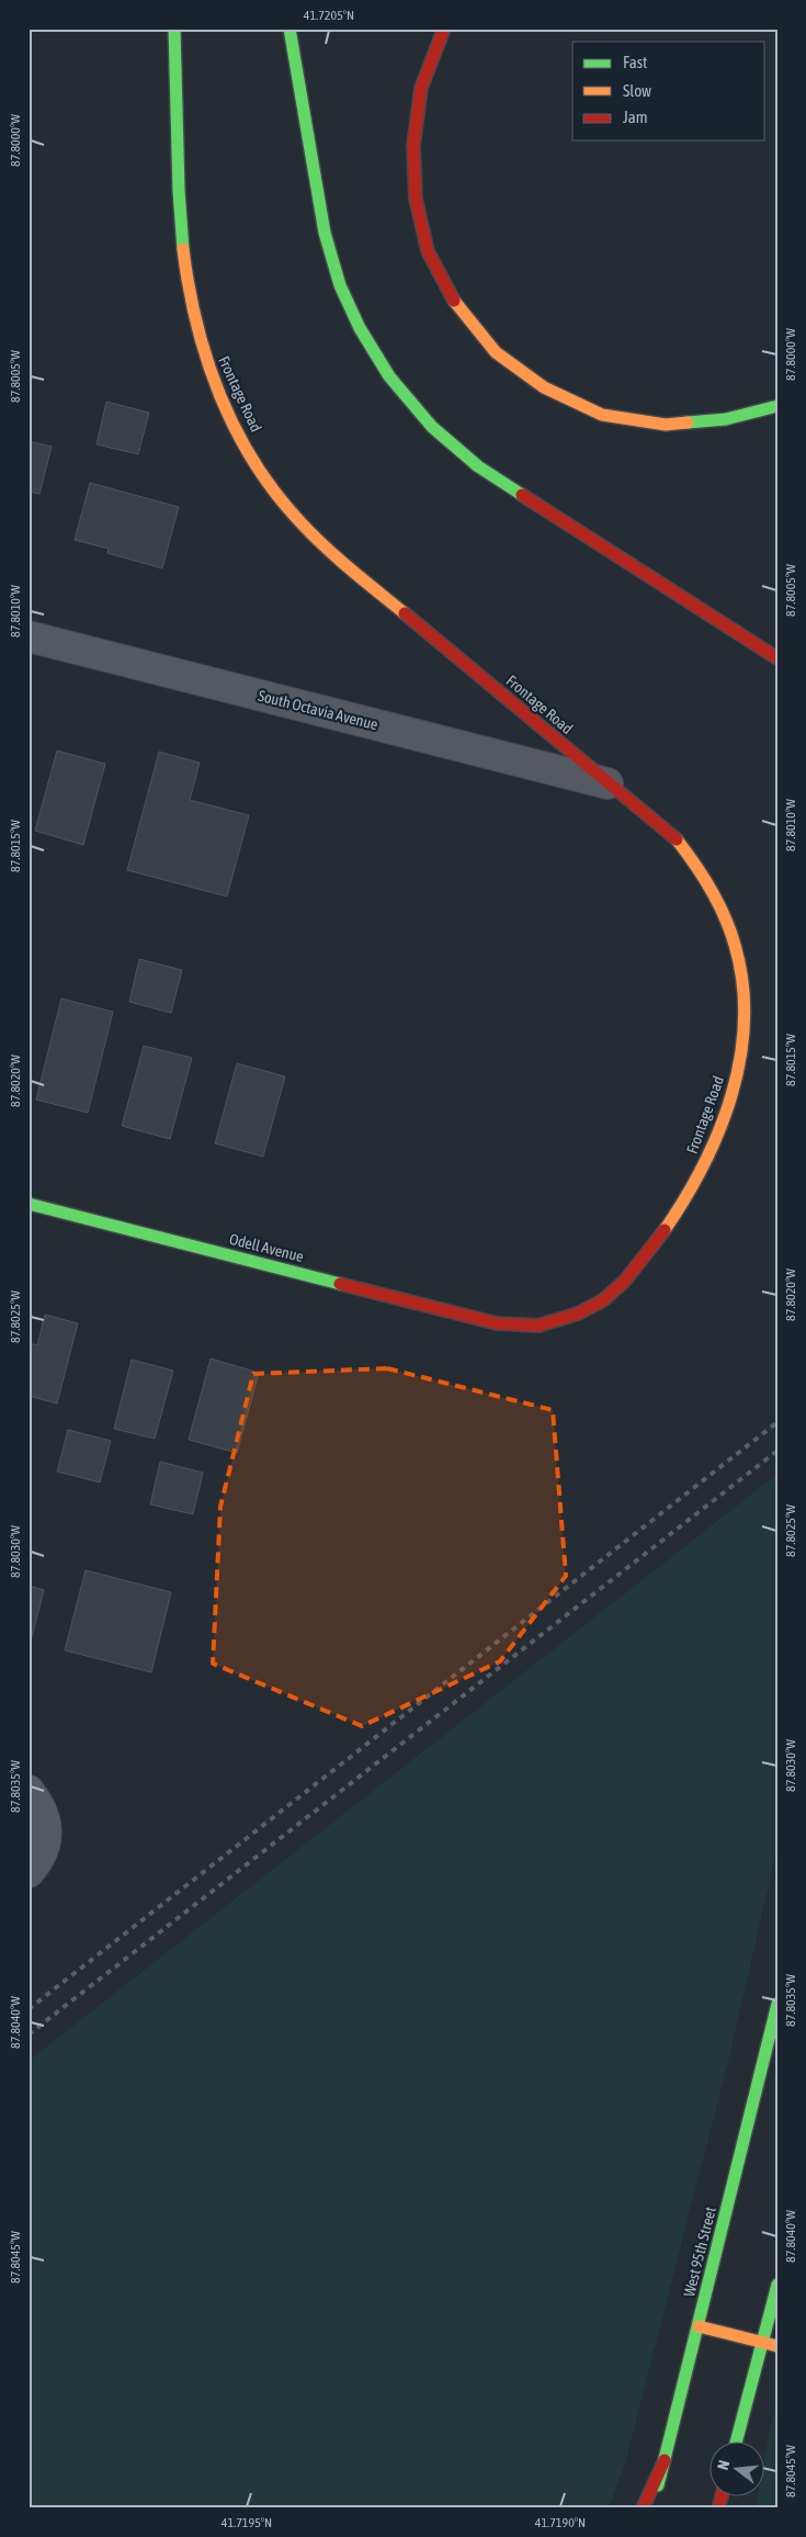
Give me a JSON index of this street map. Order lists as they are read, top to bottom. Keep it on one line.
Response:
{"streets":{"main road":["Frontage Road","Odell Avenue","West 95th Street"],"street":["South Octavia Avenue"]},"crossings":[["Frontage Road","South Octavia Avenue"],["Frontage Road","Odell Avenue"]],"legend":["Fast","Slow","Jam"],"north":"left","coordinates":["41.7205°N","87.8000°W","87.8005°W","87.8010°W","87.8015°W","87.8020°W","87.8025°W","87.8030°W","87.8035°W","87.8040°W","87.8045°W","41.7195°N","41.7190°N"]}
